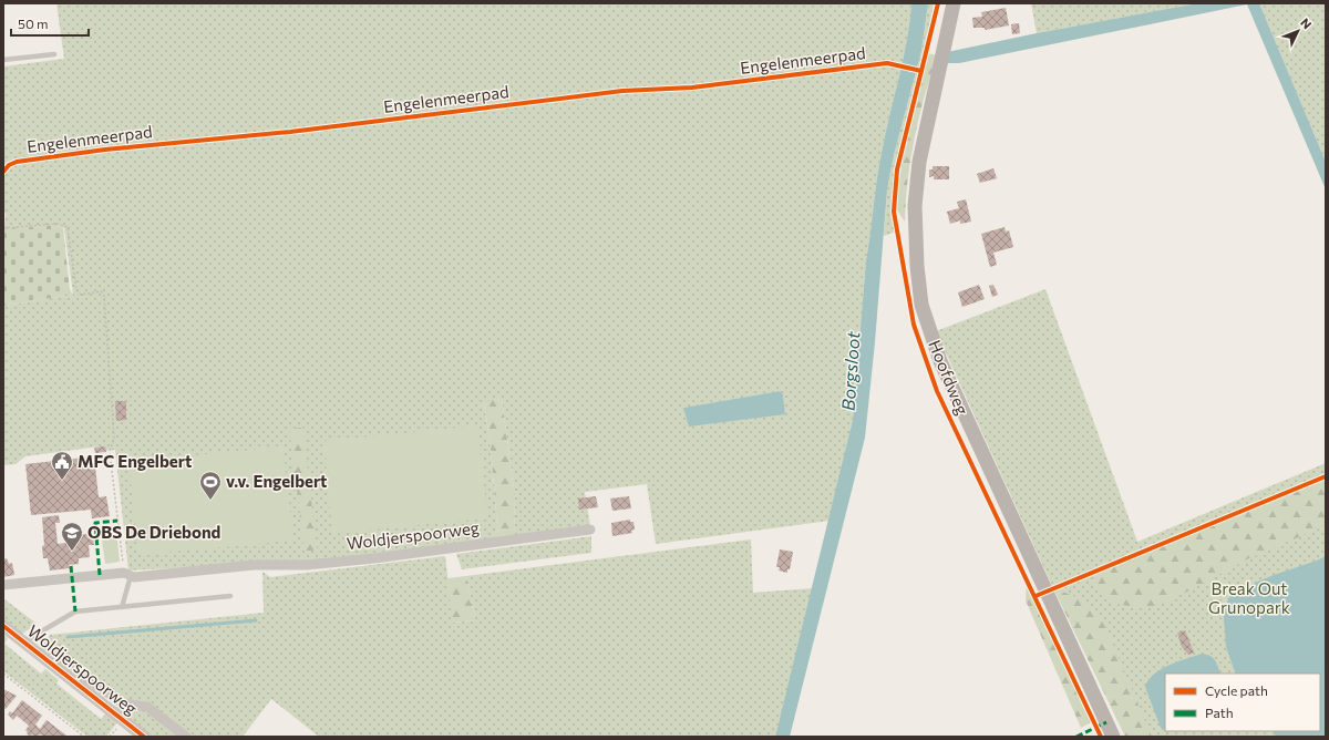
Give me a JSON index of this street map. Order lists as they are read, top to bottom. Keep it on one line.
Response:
{"streets":{"main road":["Hoofdweg"],"street":["Woldjerspoorweg"],"cycle path":["Engelenmeerpad"]},"water":["Borgsloot"],"parks":["Break Out Grunopark"],"places":{"public building":["MFC Engelbert"],"sports":["v.v. Engelbert"],"school or university":["OBS De Driebond"]},"legend":["Cycle path","Path"],"scale_bar":"50 m","north":"top right"}
